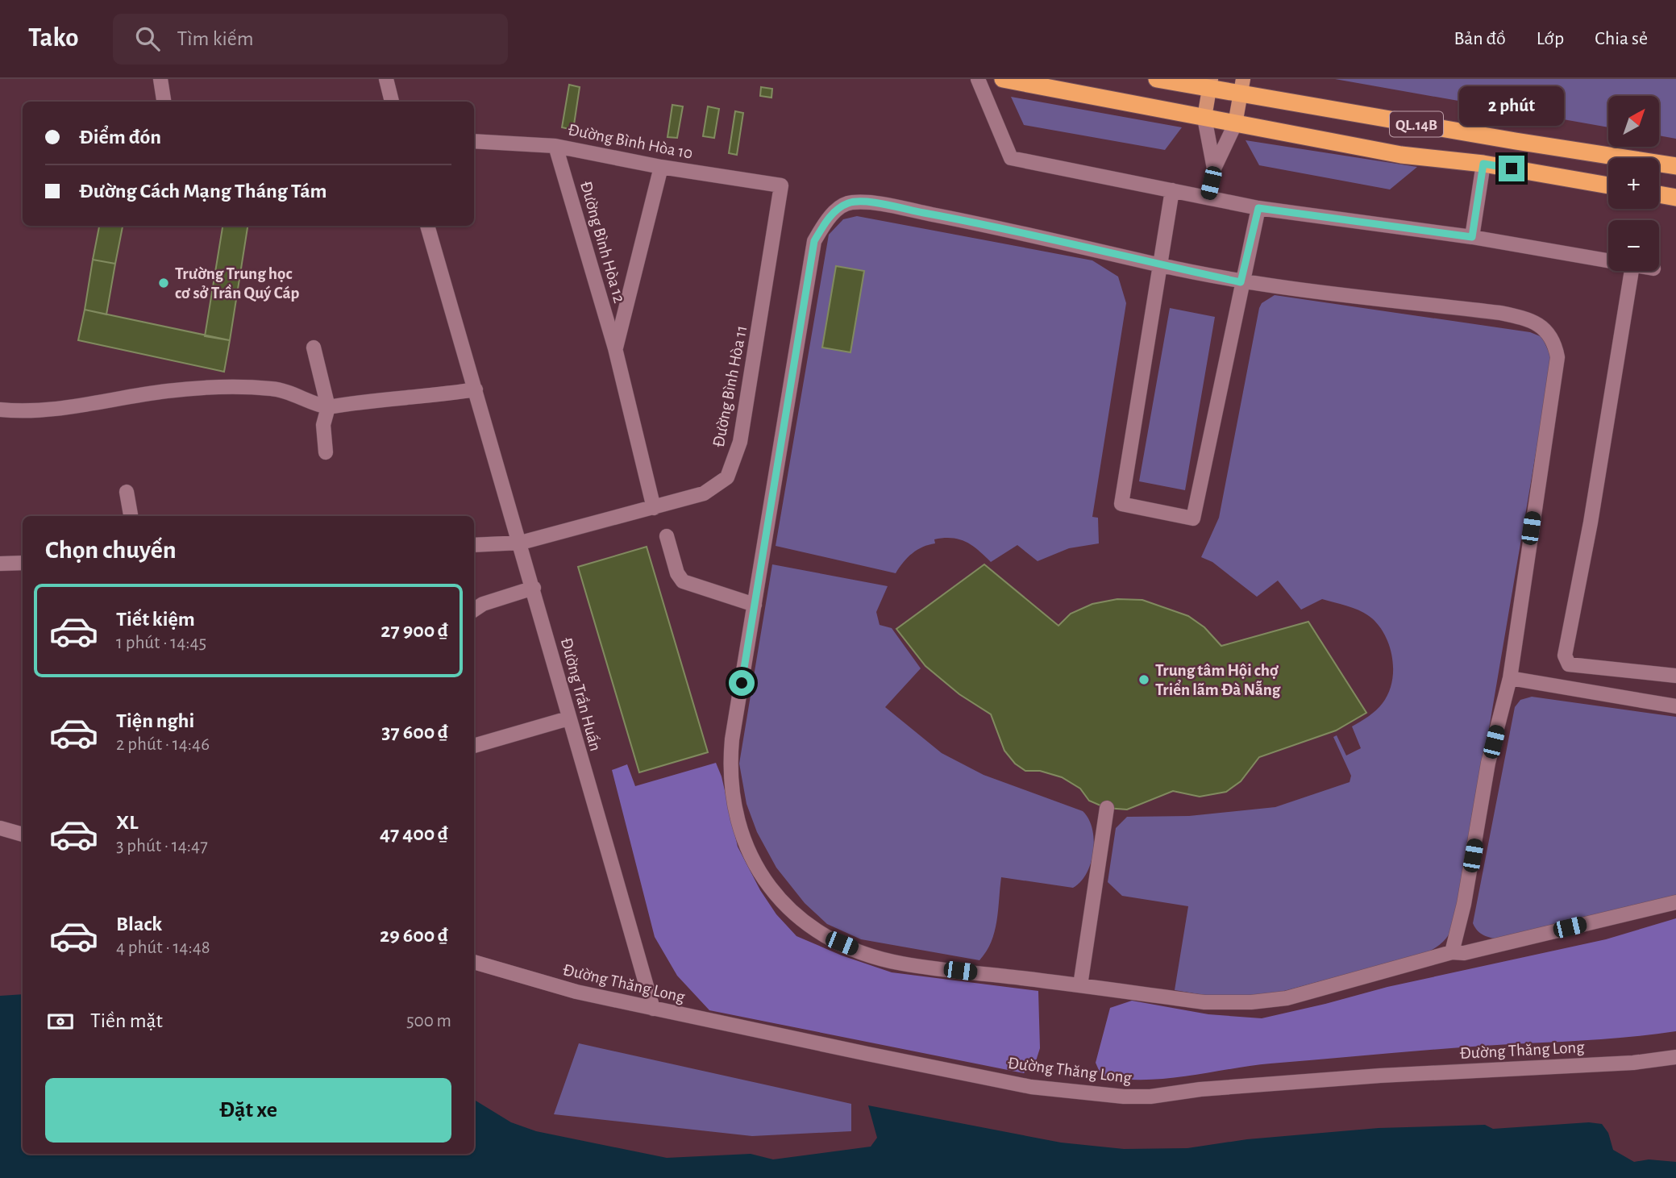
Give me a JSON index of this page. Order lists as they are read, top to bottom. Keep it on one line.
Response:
{"streets":{"highway":["QL.14B"],"street":["Đường Bình Hòa 10","Đường Bình Hòa 12","Đường Bình Hòa 11","Đường Trần Huấn","Đường Thăng Long"]},"crossings":[["Đường Bình Hòa 10","Đường Bình Hòa 12"],["Đường Bình Hòa 10","Đường Bình Hòa 11"],["Đường Bình Hòa 12","Đường Bình Hòa 11"],["Đường Bình Hòa 11","Đường Trần Huấn"],["Đường Trần Huấn","Đường Thăng Long"]],"places":["Trường Trung học cơ sở Trần Quý Cáp","Trung tâm Hội chợ Triển lãm Đà Nẵng"],"north":"top right","page":{"header":"Tako","search":"Tìm kiếm","nav":["Bản đồ","Lớp","Chia sẻ"],"bubble":"2 phút","map_buttons":["+","−"],"banner":["Điểm đón","Đường Cách Mạng Tháng Tám"],"heading":"Chọn chuyến","list":[{"name":"Tiết kiệm","note":"1 phút · 14:45","value":"27 900 ₫"},{"name":"Tiện nghi","note":"2 phút · 14:46","value":"37 600 ₫"},{"name":"XL","note":"3 phút · 14:47","value":"47 400 ₫"},{"name":"Black","note":"4 phút · 14:48","value":"29 600 ₫"}],"pay":["Tiền mặt","500 m"],"buttons":"Đặt xe"}}
